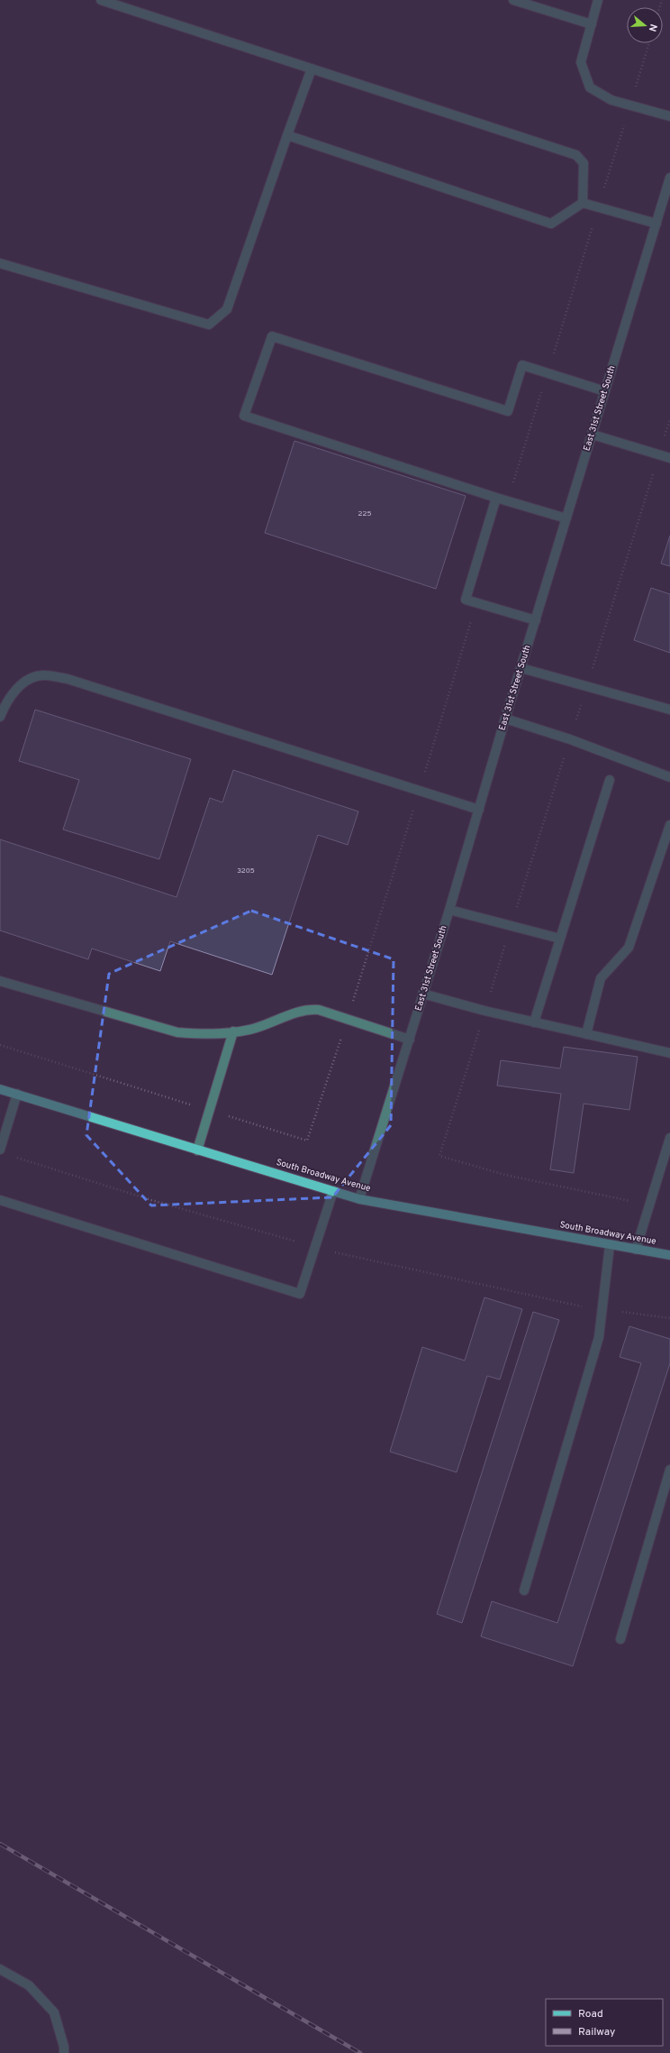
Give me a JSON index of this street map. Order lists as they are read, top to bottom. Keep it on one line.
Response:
{"streets":{"main road":["South Broadway Avenue"],"street":["East 31st Street South"]},"crossings":[["East 31st Street South","South Broadway Avenue"]],"house_numbers":["225","3205"],"legend":["Road","Railway"],"north":"right"}
